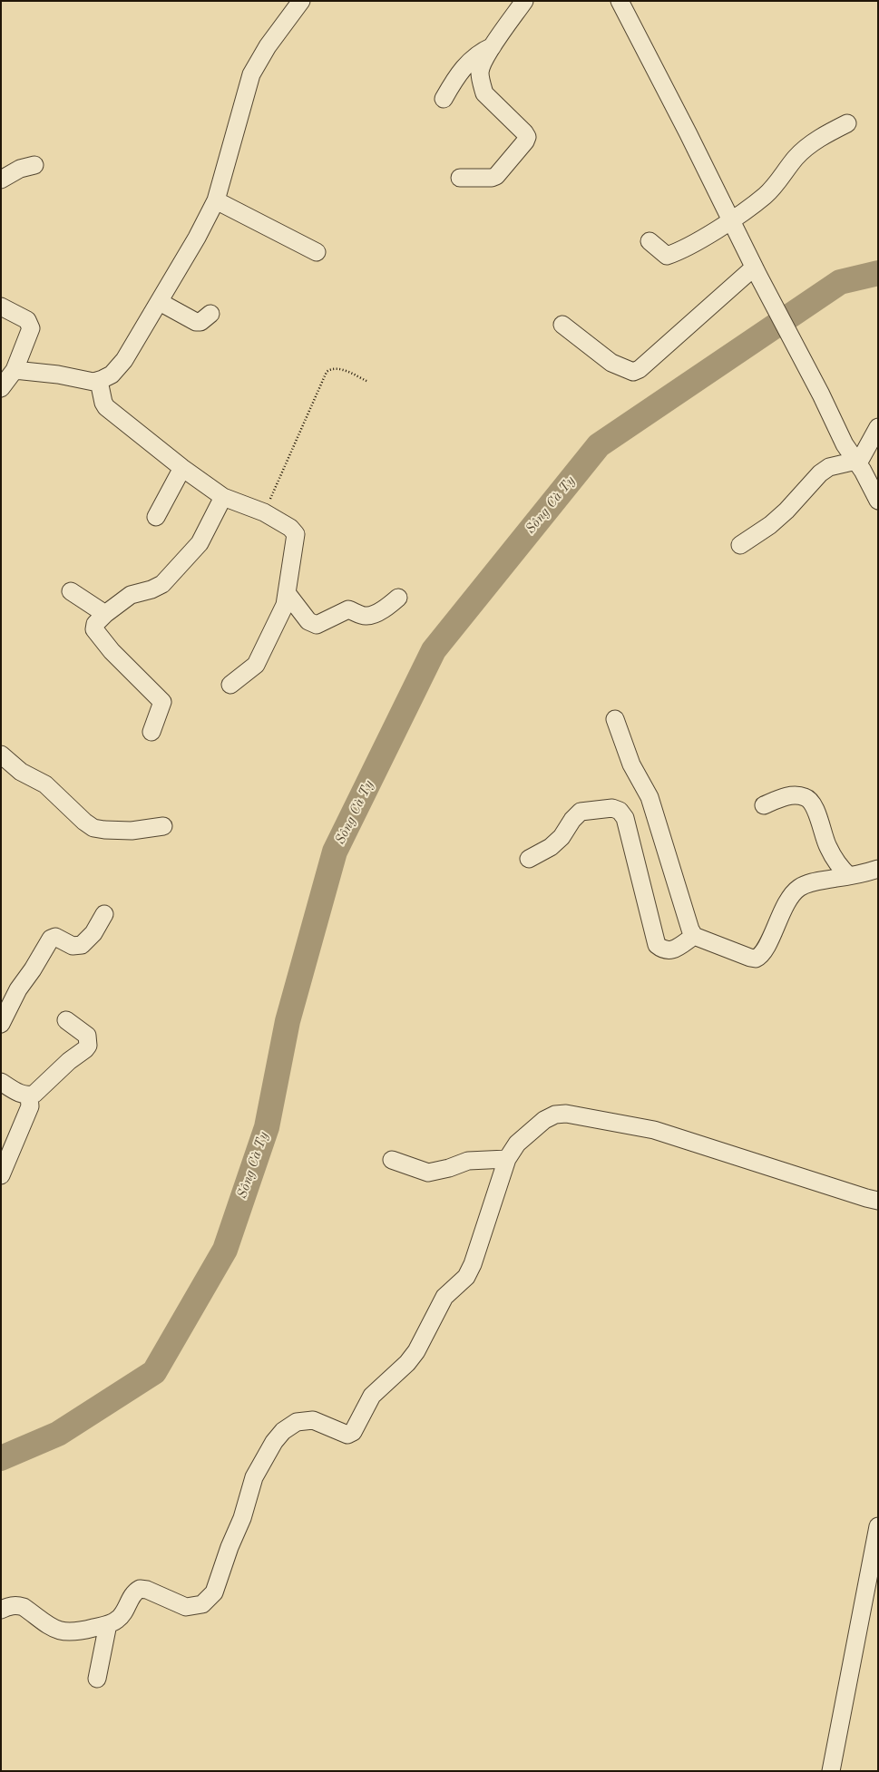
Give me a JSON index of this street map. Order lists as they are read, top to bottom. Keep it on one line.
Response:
{"water":["Sông Cà Ty"]}
